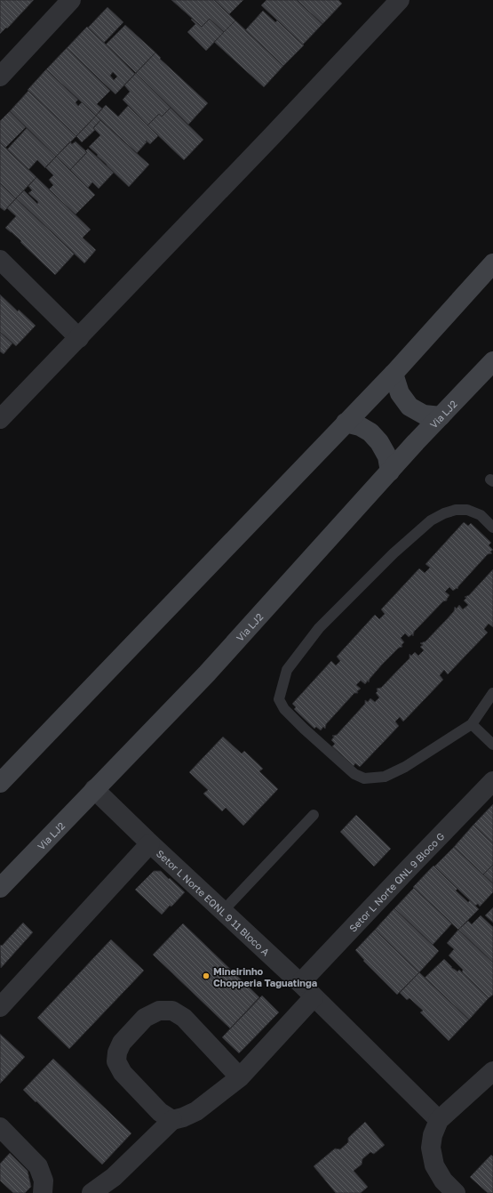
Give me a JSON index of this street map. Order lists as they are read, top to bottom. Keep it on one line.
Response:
{"streets":{"main road":["Via LJ2"],"street":["Setor L Norte QNL 9 Bloco G","Setor L Norte EQNL 9 11 Bloco A"]},"crossings":[["Via LJ2","Setor L Norte EQNL 9 11 Bloco A"],["Setor L Norte QNL 9 Bloco G","Setor L Norte EQNL 9 11 Bloco A"]],"places":["Mineirinho Chopperia Taguatinga"]}
